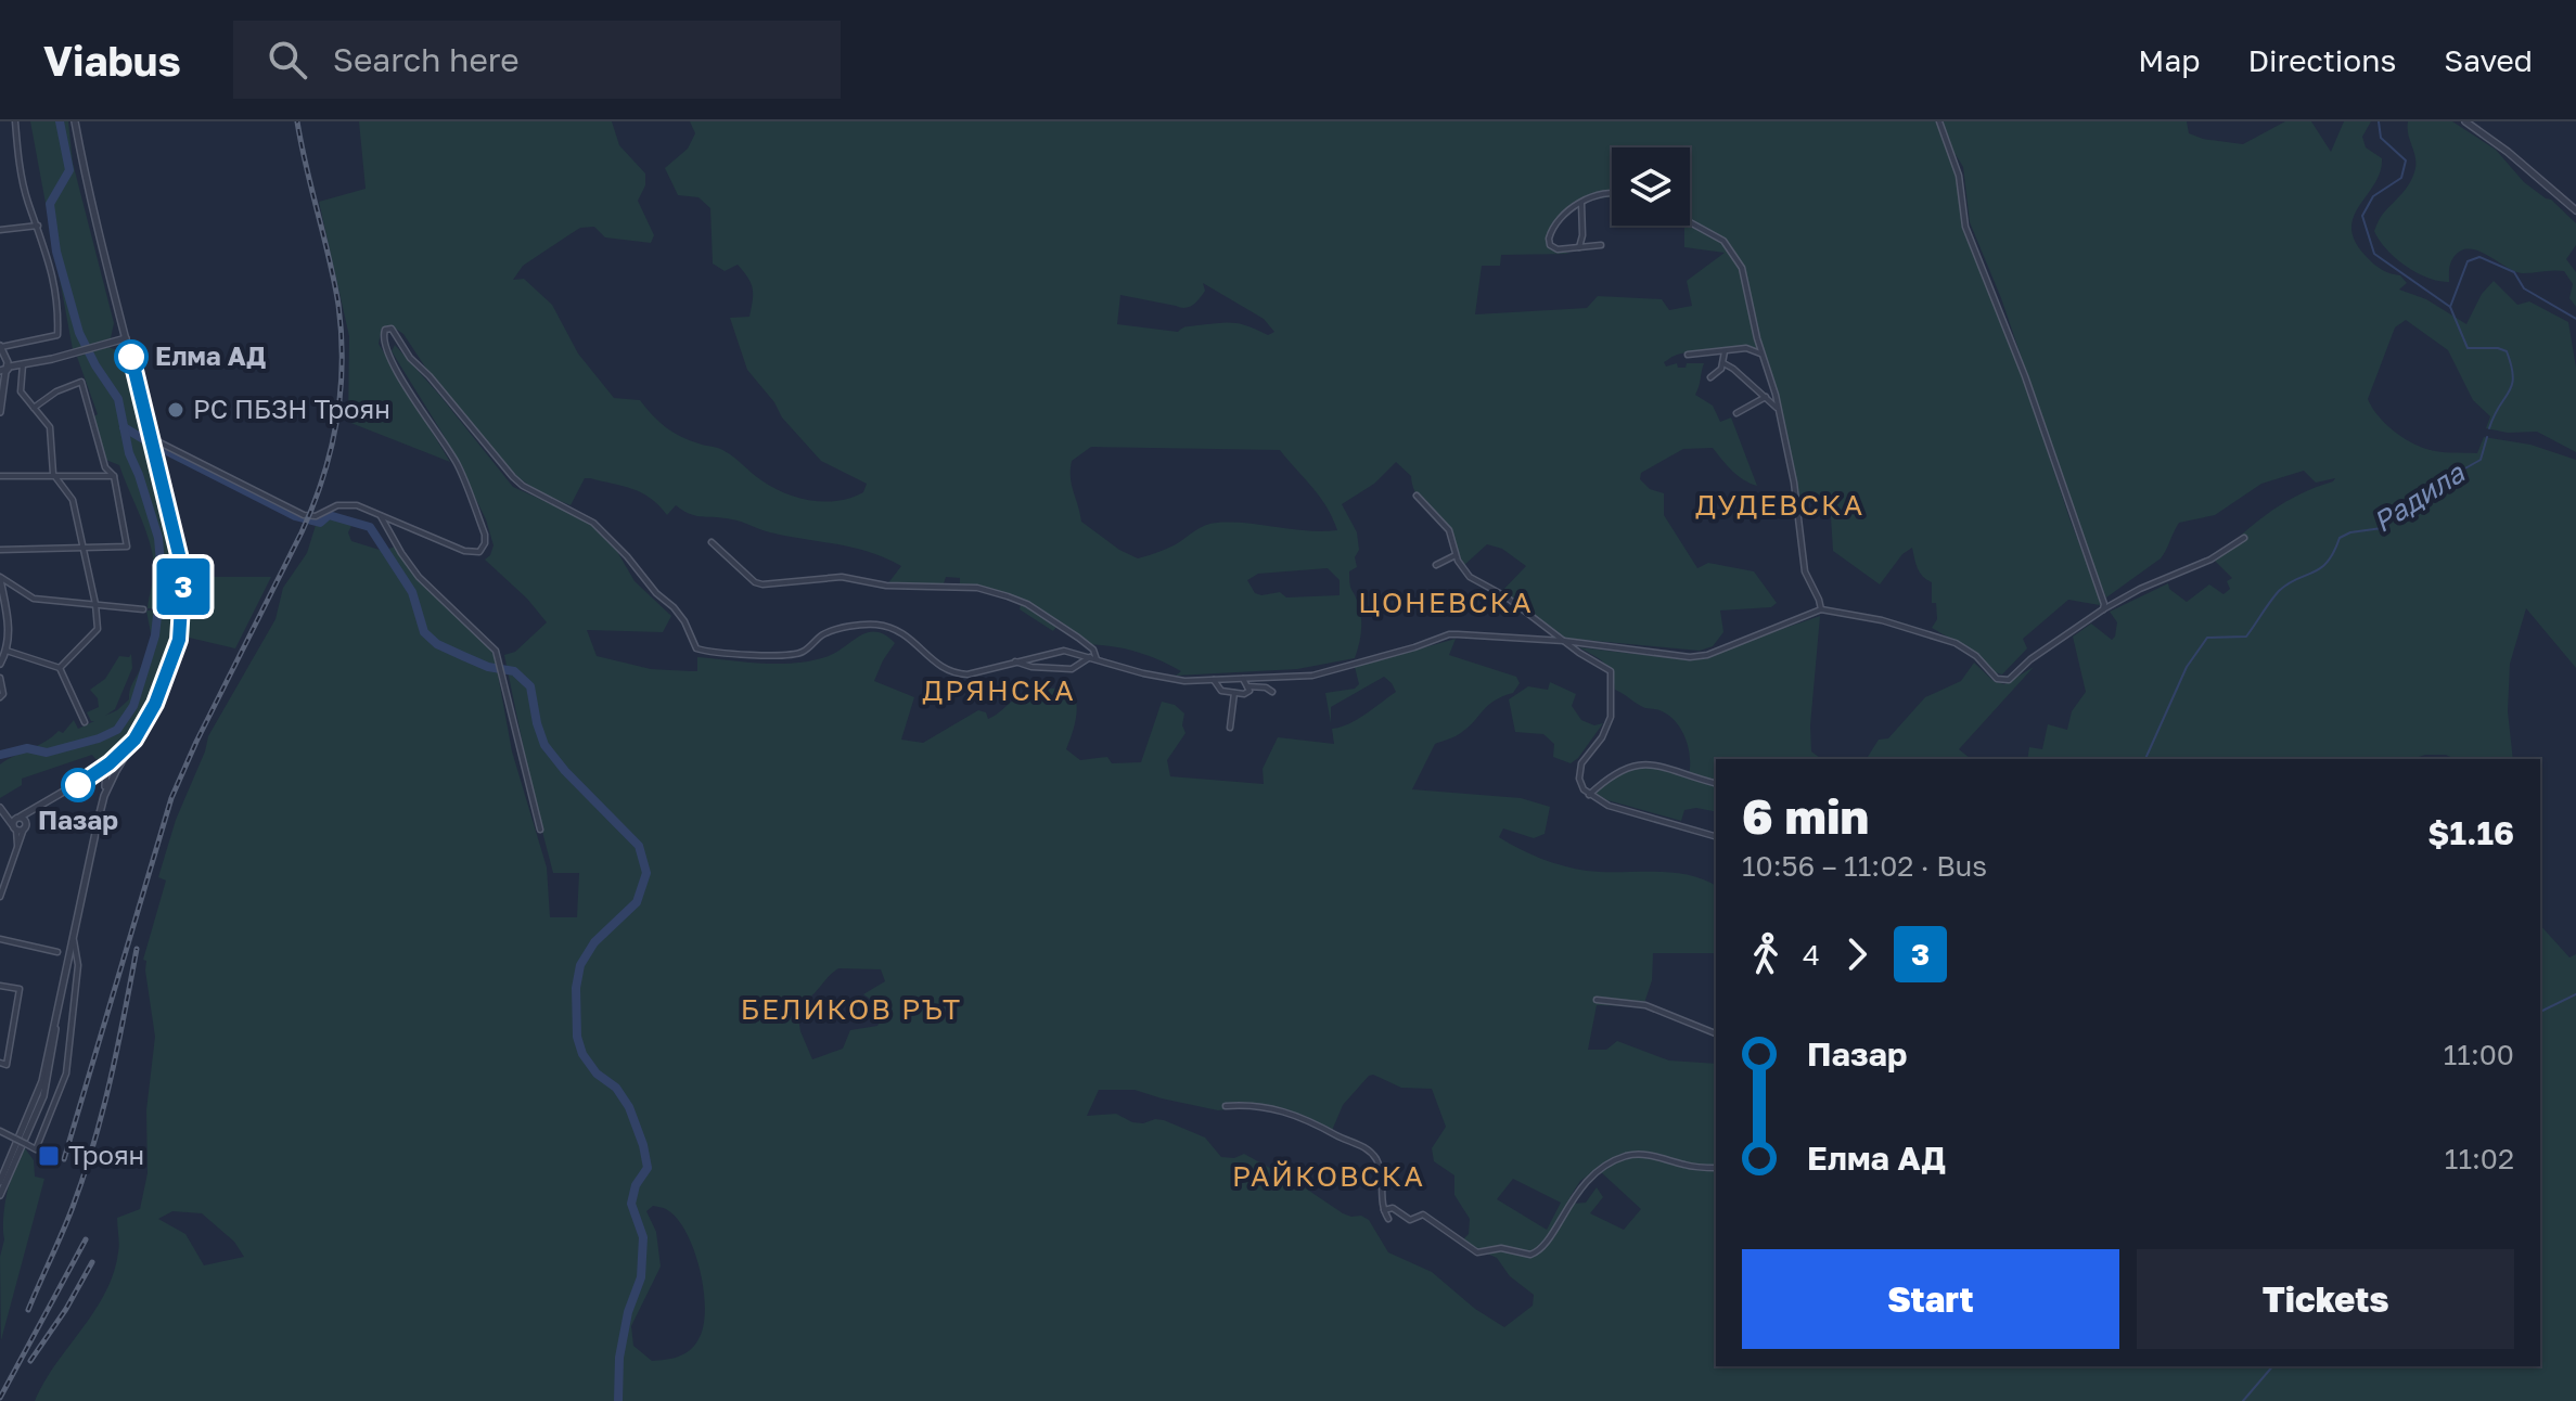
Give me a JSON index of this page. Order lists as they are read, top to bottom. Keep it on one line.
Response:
{"districts":["ДУДЕВСКА","ЦОНЕВСКА","ДРЯНСКА","БЕЛИКОВ РЪТ","РАЙКОВСКА"],"water":["Радила"],"places":{"other":["Елма АД","РС ПБЗН Троян","Пазар"],"transit":["Троян"]},"lines":["bus line 3"],"page":{"header":"Viabus","search":"Search here","nav":["Map","Directions","Saved"],"on_map":"3","heading":["6 min","10:56 – 11:02 · Bus","$1.16"],"legs":["4","3"],"list":[{"name":"Пазар","value":"11:00"},{"name":"Елма АД","value":"11:02"}],"buttons":["Start","Tickets"]}}
